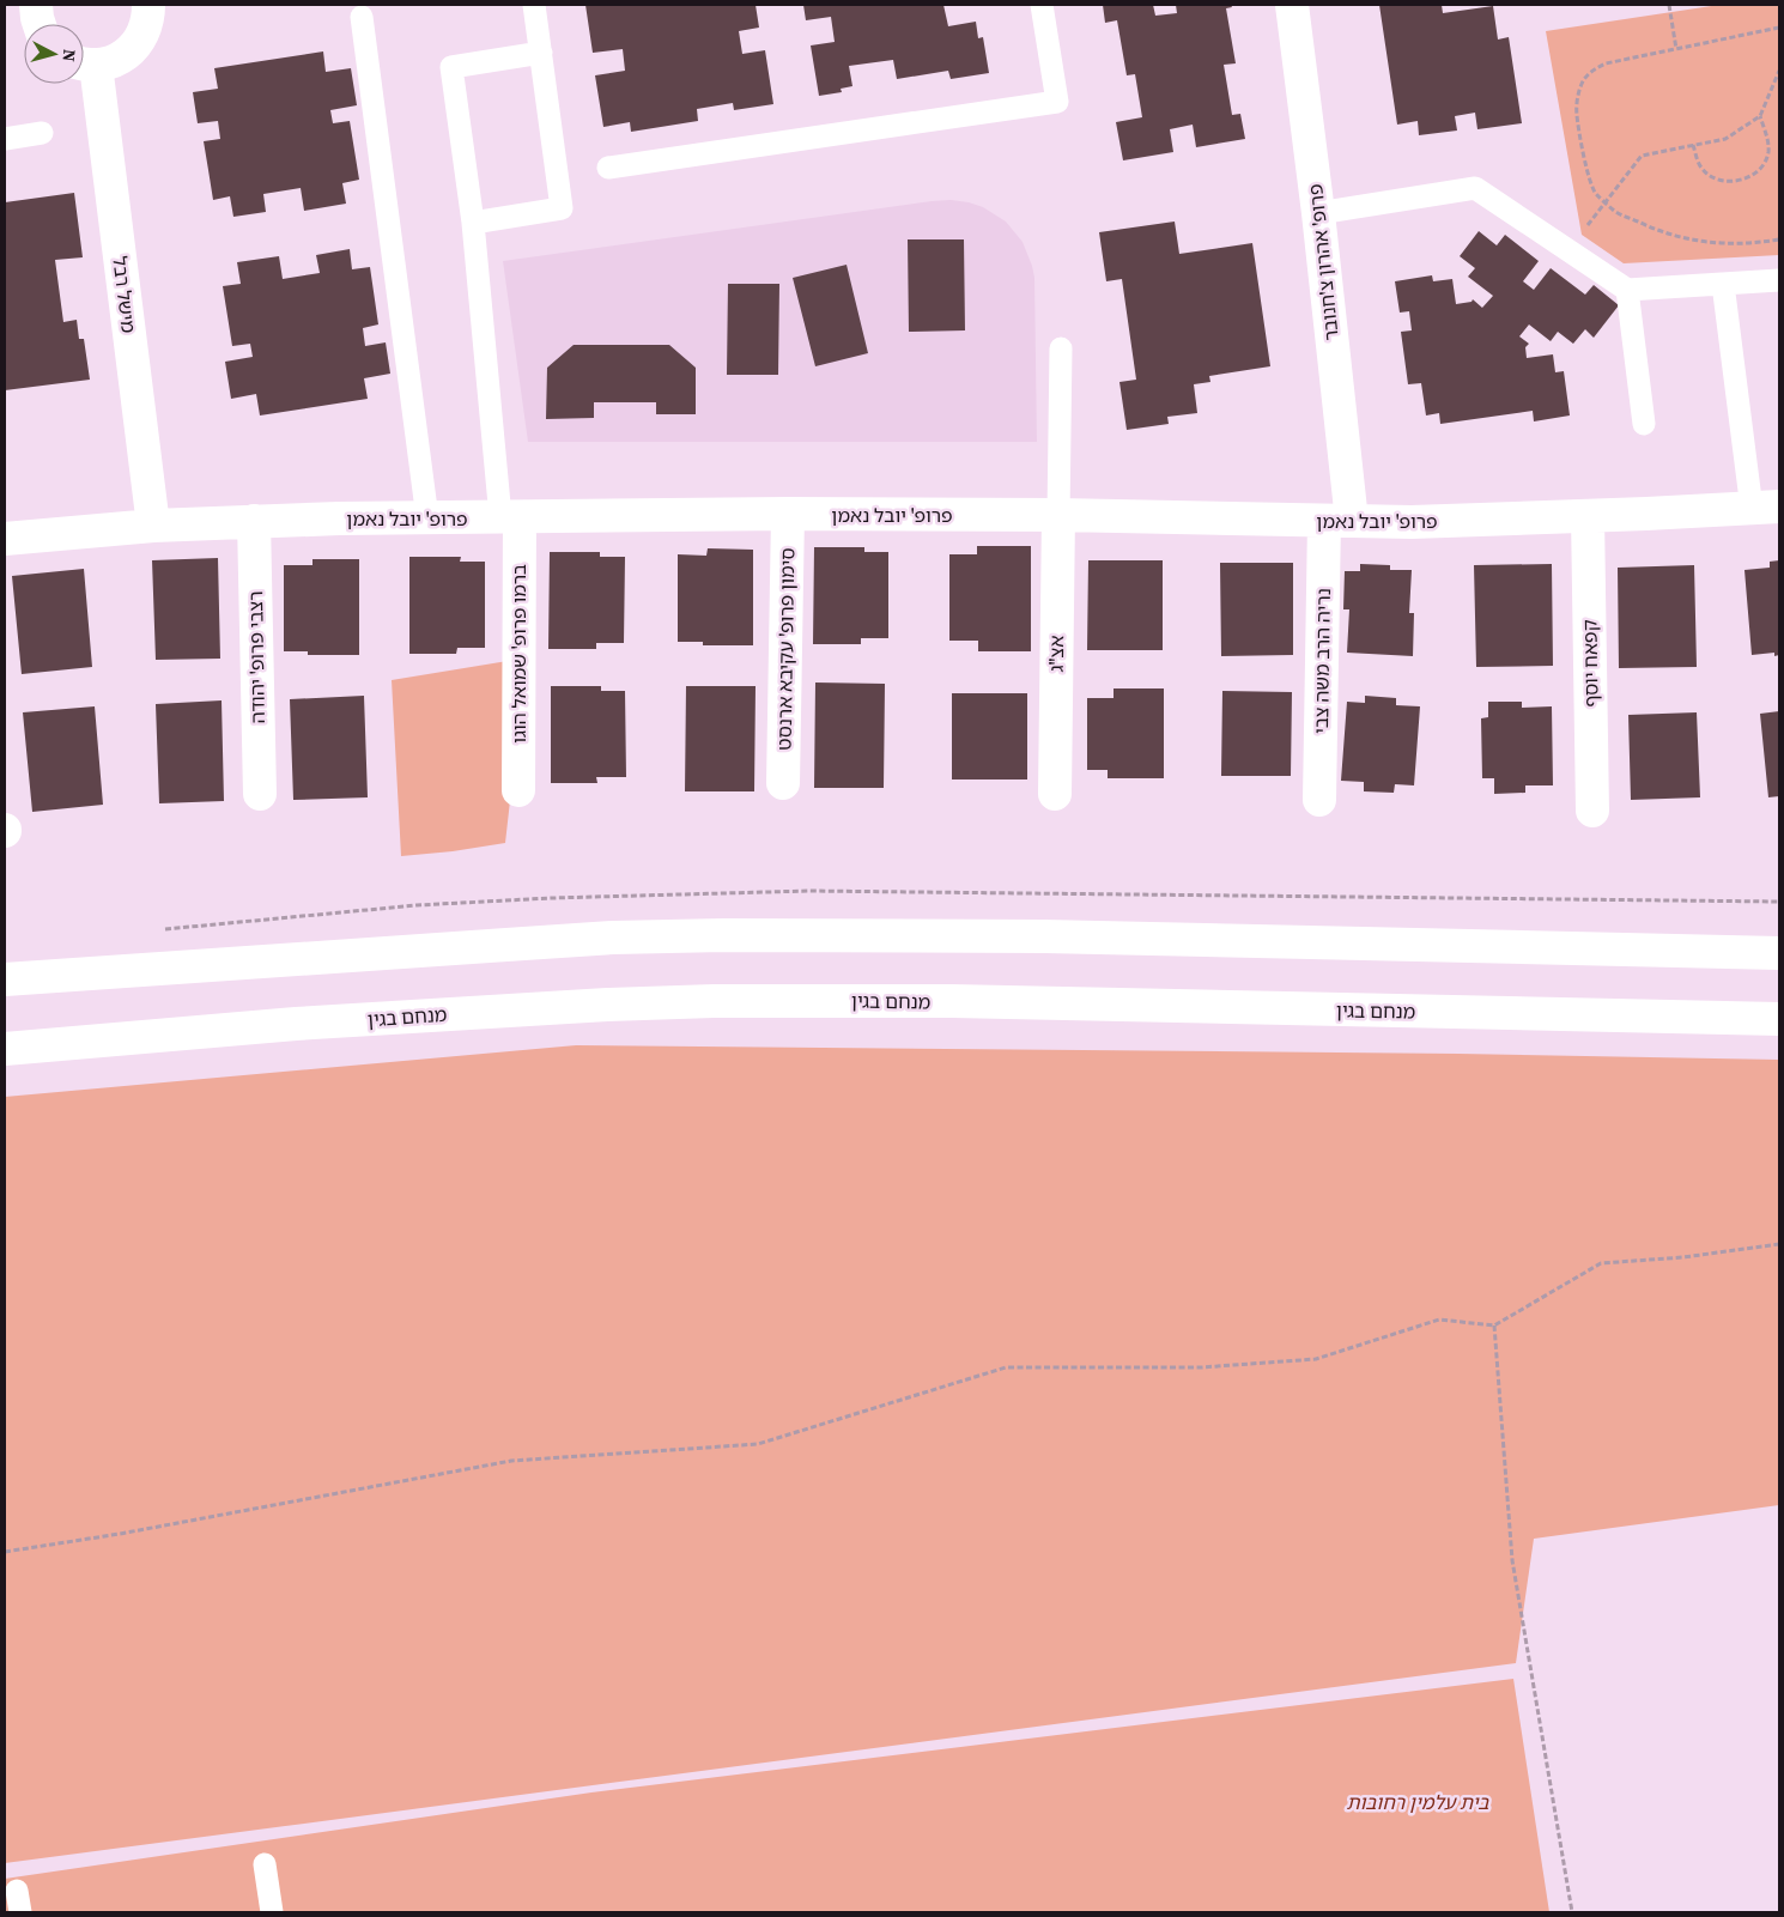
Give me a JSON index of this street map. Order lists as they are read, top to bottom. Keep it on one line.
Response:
{"streets":{"street":["פרופ' אהרון צ'חנובר","מישל רבל","פרופ' יובל נאמן","סימון פרופ' עקיבא ארנסט","ברמו פרופ' שמואל הוגו","אצ\"ג","רצבי פרופ' יהודה","נריה הרב משה צבי","קפאח יוסף","מנחם בגין"]},"crossings":[["פרופ' אהרון צ'חנובר","פרופ' יובל נאמן"],["פרופ' אהרון צ'חנובר","נריה הרב משה צבי"],["מישל רבל","פרופ' יובל נאמן"],["פרופ' יובל נאמן","סימון פרופ' עקיבא ארנסט"],["פרופ' יובל נאמן","ברמו פרופ' שמואל הוגו"],["פרופ' יובל נאמן","אצ\"ג"],["פרופ' יובל נאמן","רצבי פרופ' יהודה"],["פרופ' יובל נאמן","נריה הרב משה צבי"],["פרופ' יובל נאמן","קפאח יוסף"]],"parks":["בית עלמין רחובות"],"north":"right"}
